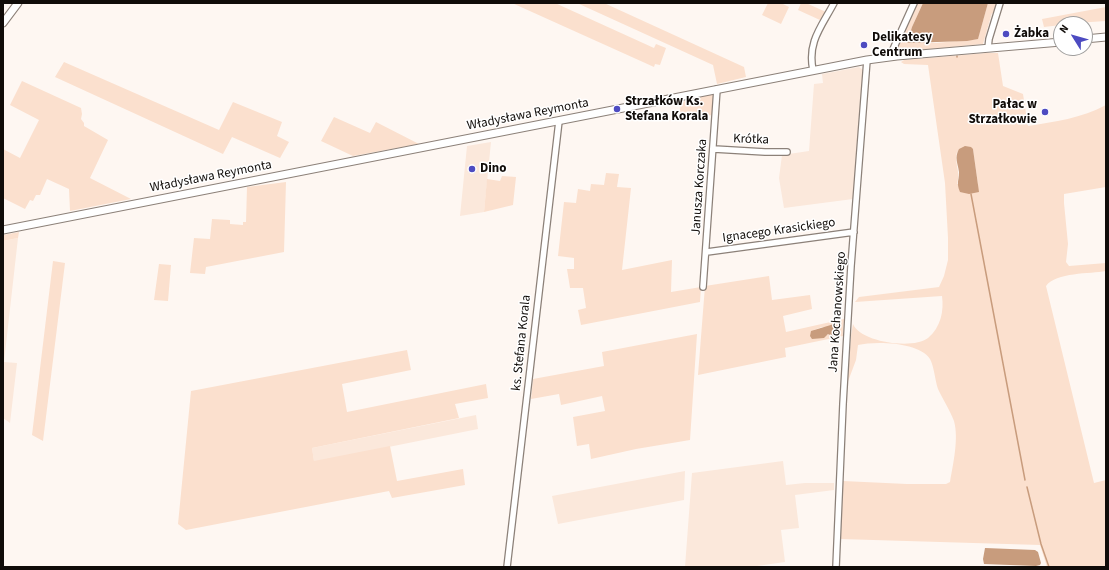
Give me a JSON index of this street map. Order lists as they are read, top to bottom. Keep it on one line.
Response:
{"streets":{"street":["Władysława Reymonta","Krótka","Janusza Korczaka","Ignacego Krasickiego","Jana Kochanowskiego","ks. Stefana Korala"]},"crossings":[["Władysława Reymonta","Janusza Korczaka"],["Władysława Reymonta","Jana Kochanowskiego"],["Władysława Reymonta","ks. Stefana Korala"],["Krótka","Janusza Korczaka"],["Janusza Korczaka","Ignacego Krasickiego"],["Ignacego Krasickiego","Jana Kochanowskiego"]],"places":["Żabka","Delikatesy Centrum","Strzałków Ks. Stefana Korala","Pałac w Strzałkowie","Dino"],"north":"top left"}
